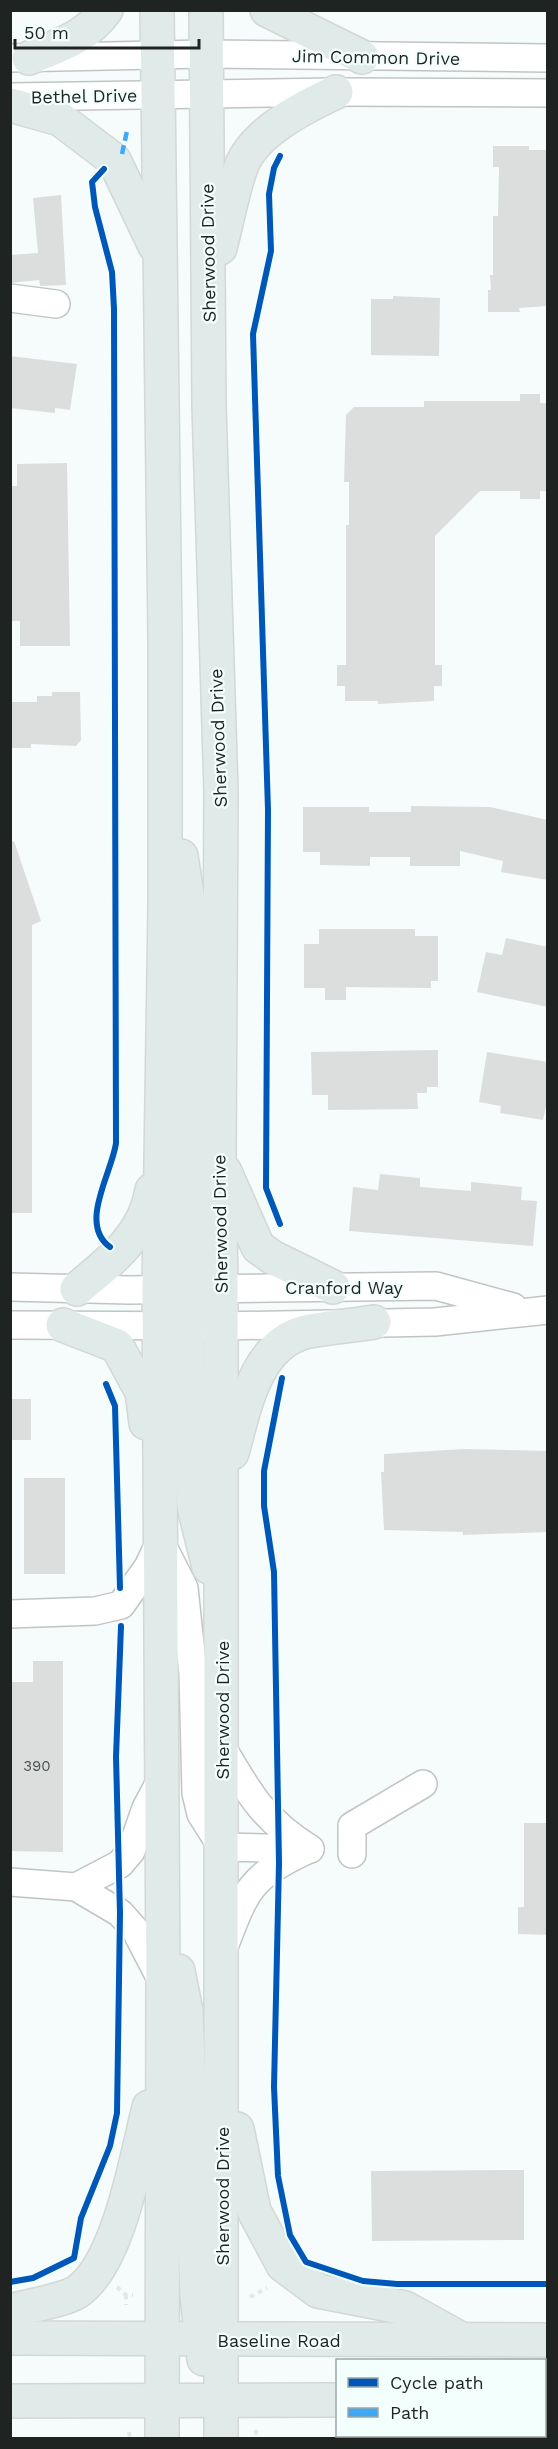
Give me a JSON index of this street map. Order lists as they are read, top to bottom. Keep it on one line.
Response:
{"streets":{"main road":["Sherwood Drive","Baseline Road"],"street":["Jim Common Drive","Bethel Drive","Cranford Way"]},"crossings":[["Jim Common Drive","Bethel Drive"],["Jim Common Drive","Sherwood Drive"],["Bethel Drive","Sherwood Drive"],["Sherwood Drive","Cranford Way"],["Sherwood Drive","Baseline Road"]],"house_numbers":["390"],"legend":["Cycle path","Path"],"scale_bar":"50 m"}
